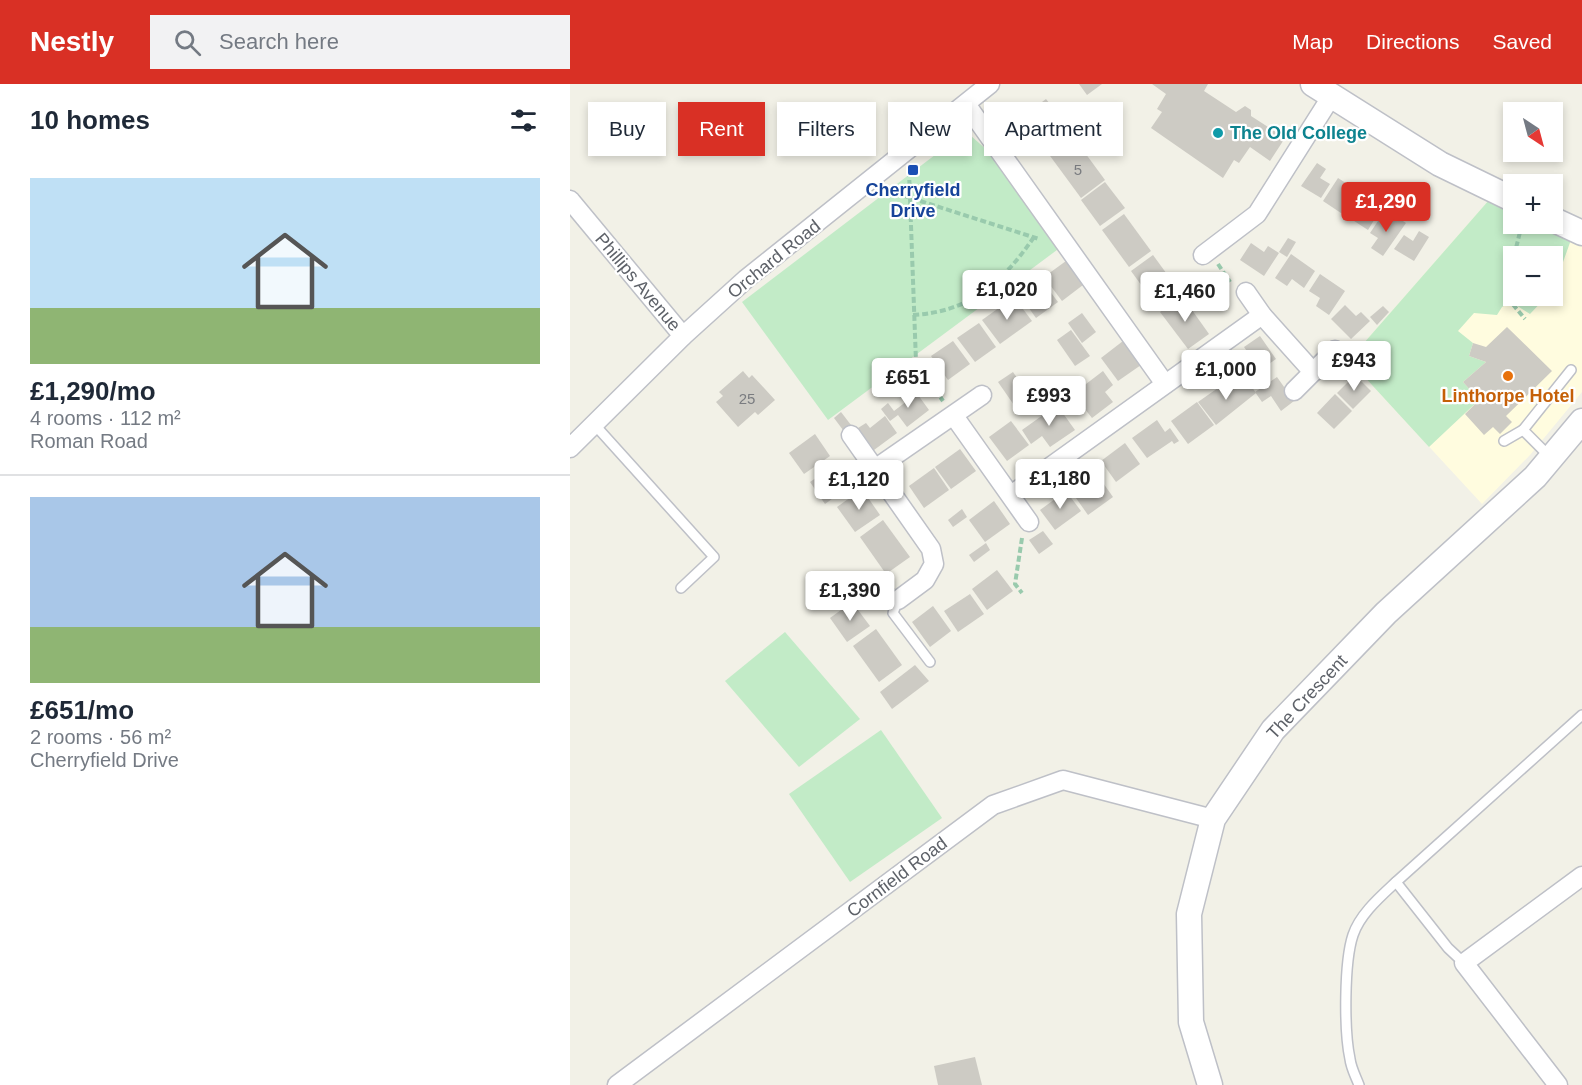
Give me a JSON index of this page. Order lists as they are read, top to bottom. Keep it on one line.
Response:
{"streets":{"street":["Orchard Road","Phillips Avenue","The Crescent","Cornfield Road"]},"crossings":[["Orchard Road","Phillips Avenue"],["The Crescent","Cornfield Road"]],"places":{"other":["The Old College","Linthorpe Hotel"],"transit":["Cherryfield Drive"]},"house_numbers":["5","25"],"north":"bottom right","page":{"header":"Nestly","search":"Search here","nav":["Map","Directions","Saved"],"heading":"10 homes","map_buttons":["+","−"],"chip":["Buy","Rent","Filters","New","Apartment"],"list":[{"name":"£1,290/mo","note":"4 rooms · 112 m² · Roman Road"},{"name":"£651/mo","note":"2 rooms · 56 m² · Cherryfield Drive"}],"price":["£1,290","£1,020","£1,460","£943","£1,000","£651","£993","£1,180","£1,120","£1,390"]}}
